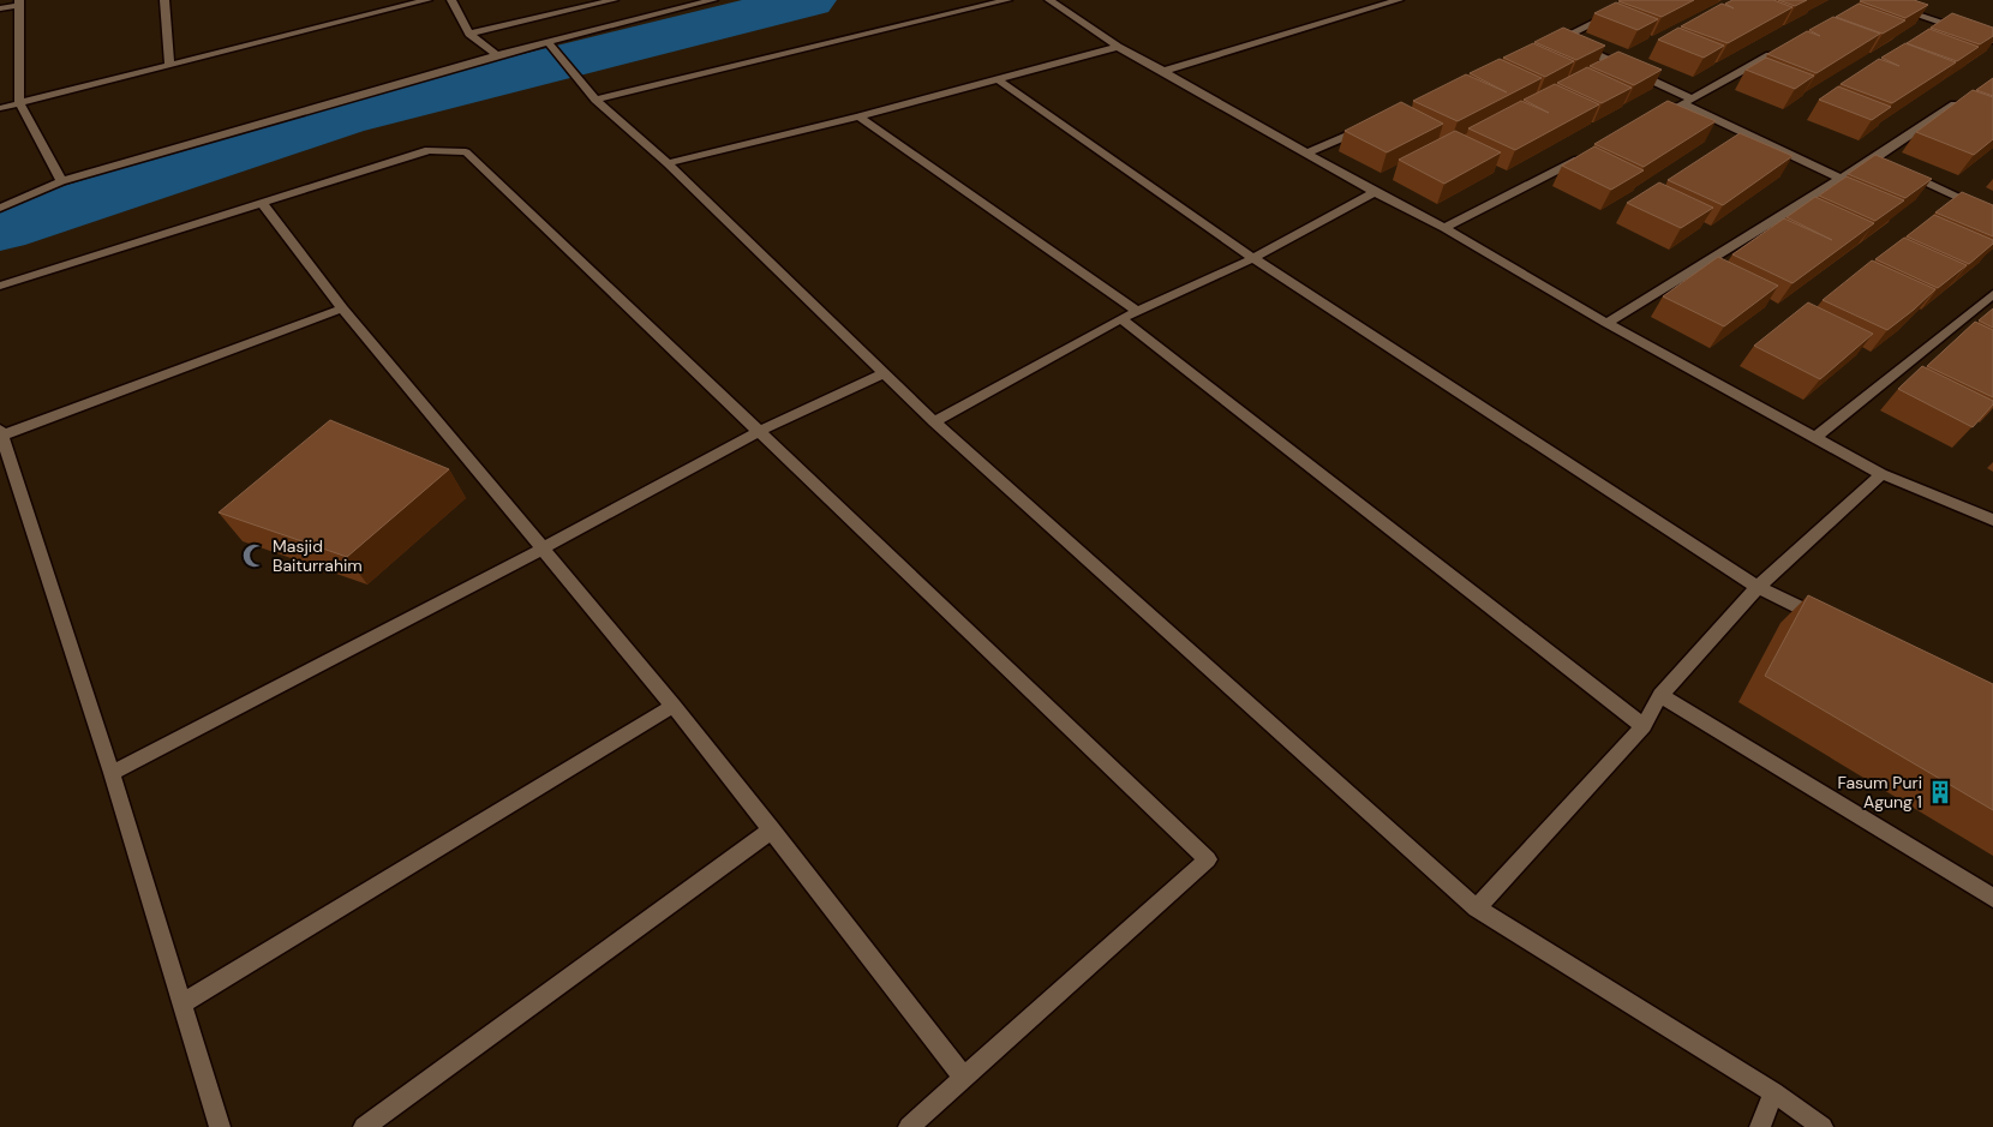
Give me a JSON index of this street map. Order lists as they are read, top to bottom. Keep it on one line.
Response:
{"places":{"mosque":["Masjid Baiturrahim"],"building":["Fasum Puri Agung 1"]}}
